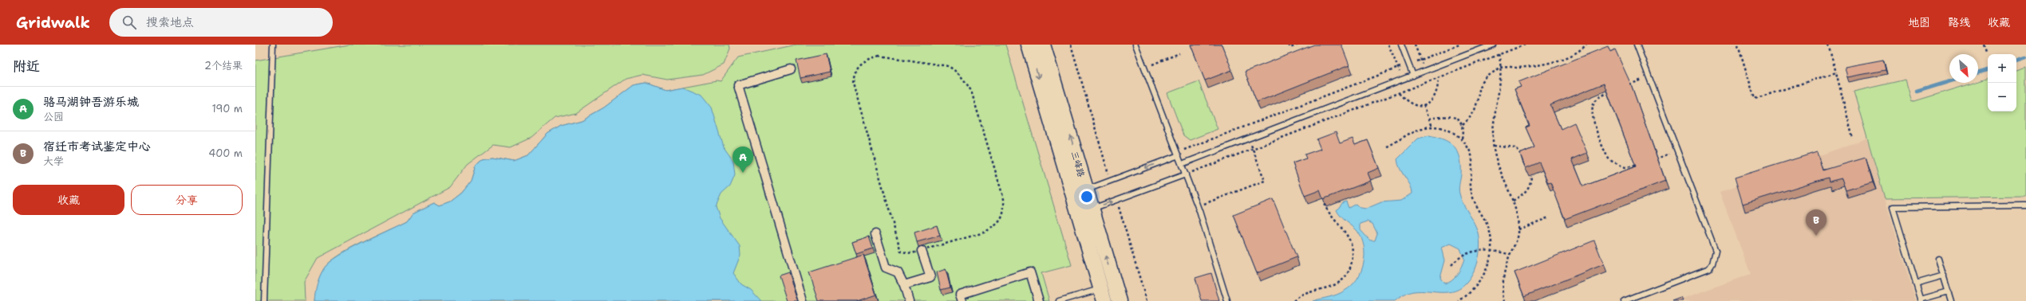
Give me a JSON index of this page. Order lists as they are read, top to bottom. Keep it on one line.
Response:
{"streets":{"main road":["三峰路"]},"north":"bottom right","page":{"header":"Gridwalk","search":"搜索地点","nav":["地图","路线","收藏"],"heading":["附近","2个结果"],"map_buttons":["+","−"],"list":[{"mark":"A","name":"骆马湖钟吾游乐城","note":"公园","value":"190 m"},{"mark":"B","name":"宿迁市考试鉴定中心","note":"大学","value":"400 m"}],"pins":["A","B"],"buttons":["收藏","分享"]}}
